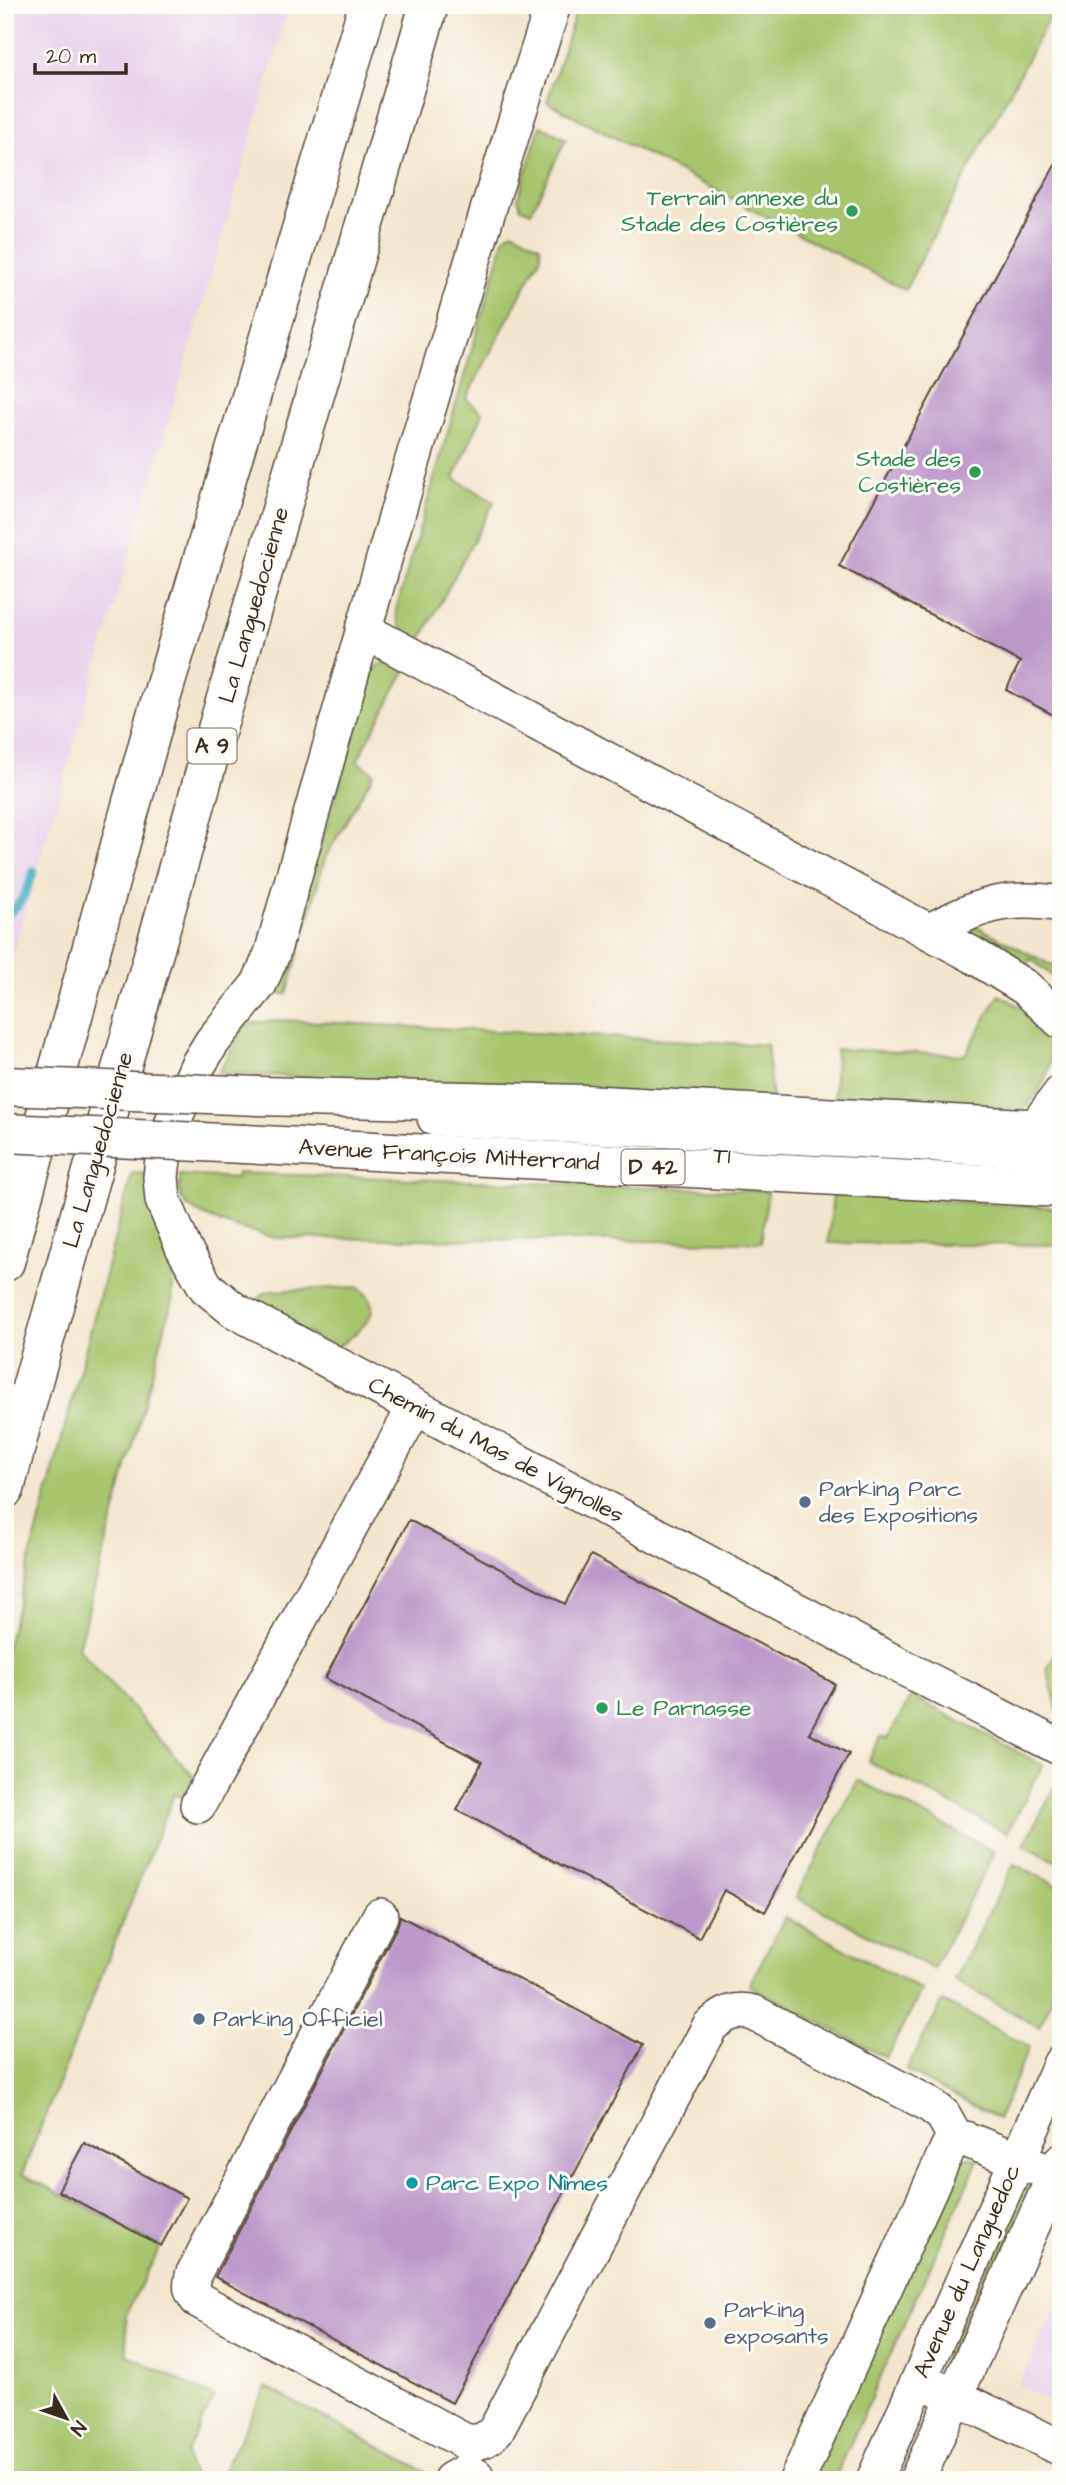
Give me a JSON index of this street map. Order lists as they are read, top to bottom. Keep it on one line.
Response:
{"streets":{"main road":["La Languedocienne","A 9","Avenue François Mitterrand","D 42"],"street":["T1","Chemin du Mas de Vignolles","Avenue du Languedoc"]},"crossings":[["Avenue François Mitterrand","T1"]],"places":["Terrain annexe du Stade des Costières","Stade des Costières","Parking Parc des Expositions","Le Parnasse","Parking Officiel","Parc Expo Nîmes","Parking exposants"],"scale_bar":"20 m","north":"bottom right"}
